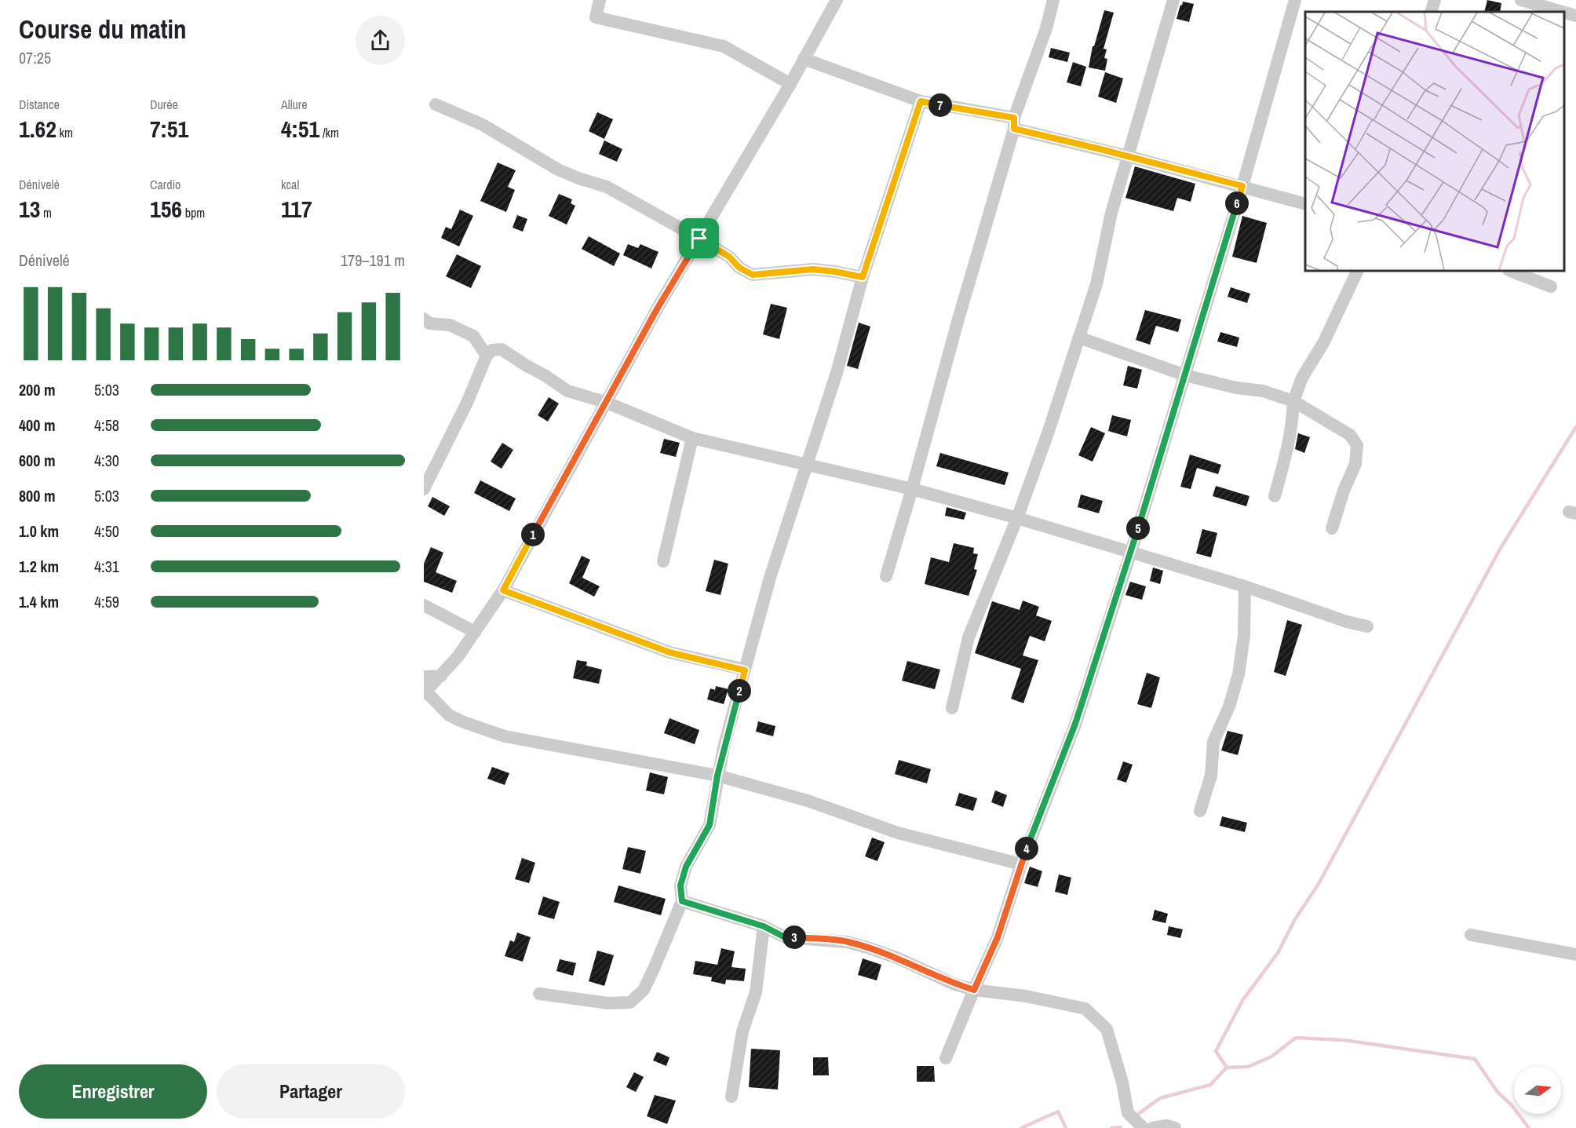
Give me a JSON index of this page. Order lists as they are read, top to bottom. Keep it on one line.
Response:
{"north":"right","page":{"heading":["Course du matin","07:25"],"stats":[["Distance","1.62 km"],["Durée","7:51"],["Allure","4:51 /km"],["Dénivelé","13 m"],["Cardio","156 bpm"],["kcal","117"]],"pins":["7","6","5","1","2","4","3"],"chart":["Dénivelé","179–191 m"],"list":[{"name":"200 m","note":"5:03"},{"name":"400 m","note":"4:58"},{"name":"600 m","note":"4:30"},{"name":"800 m","note":"5:03"},{"name":"1.0 km","note":"4:50"},{"name":"1.2 km","note":"4:31"},{"name":"1.4 km","note":"4:59"}],"buttons":["Enregistrer","Partager"]}}
